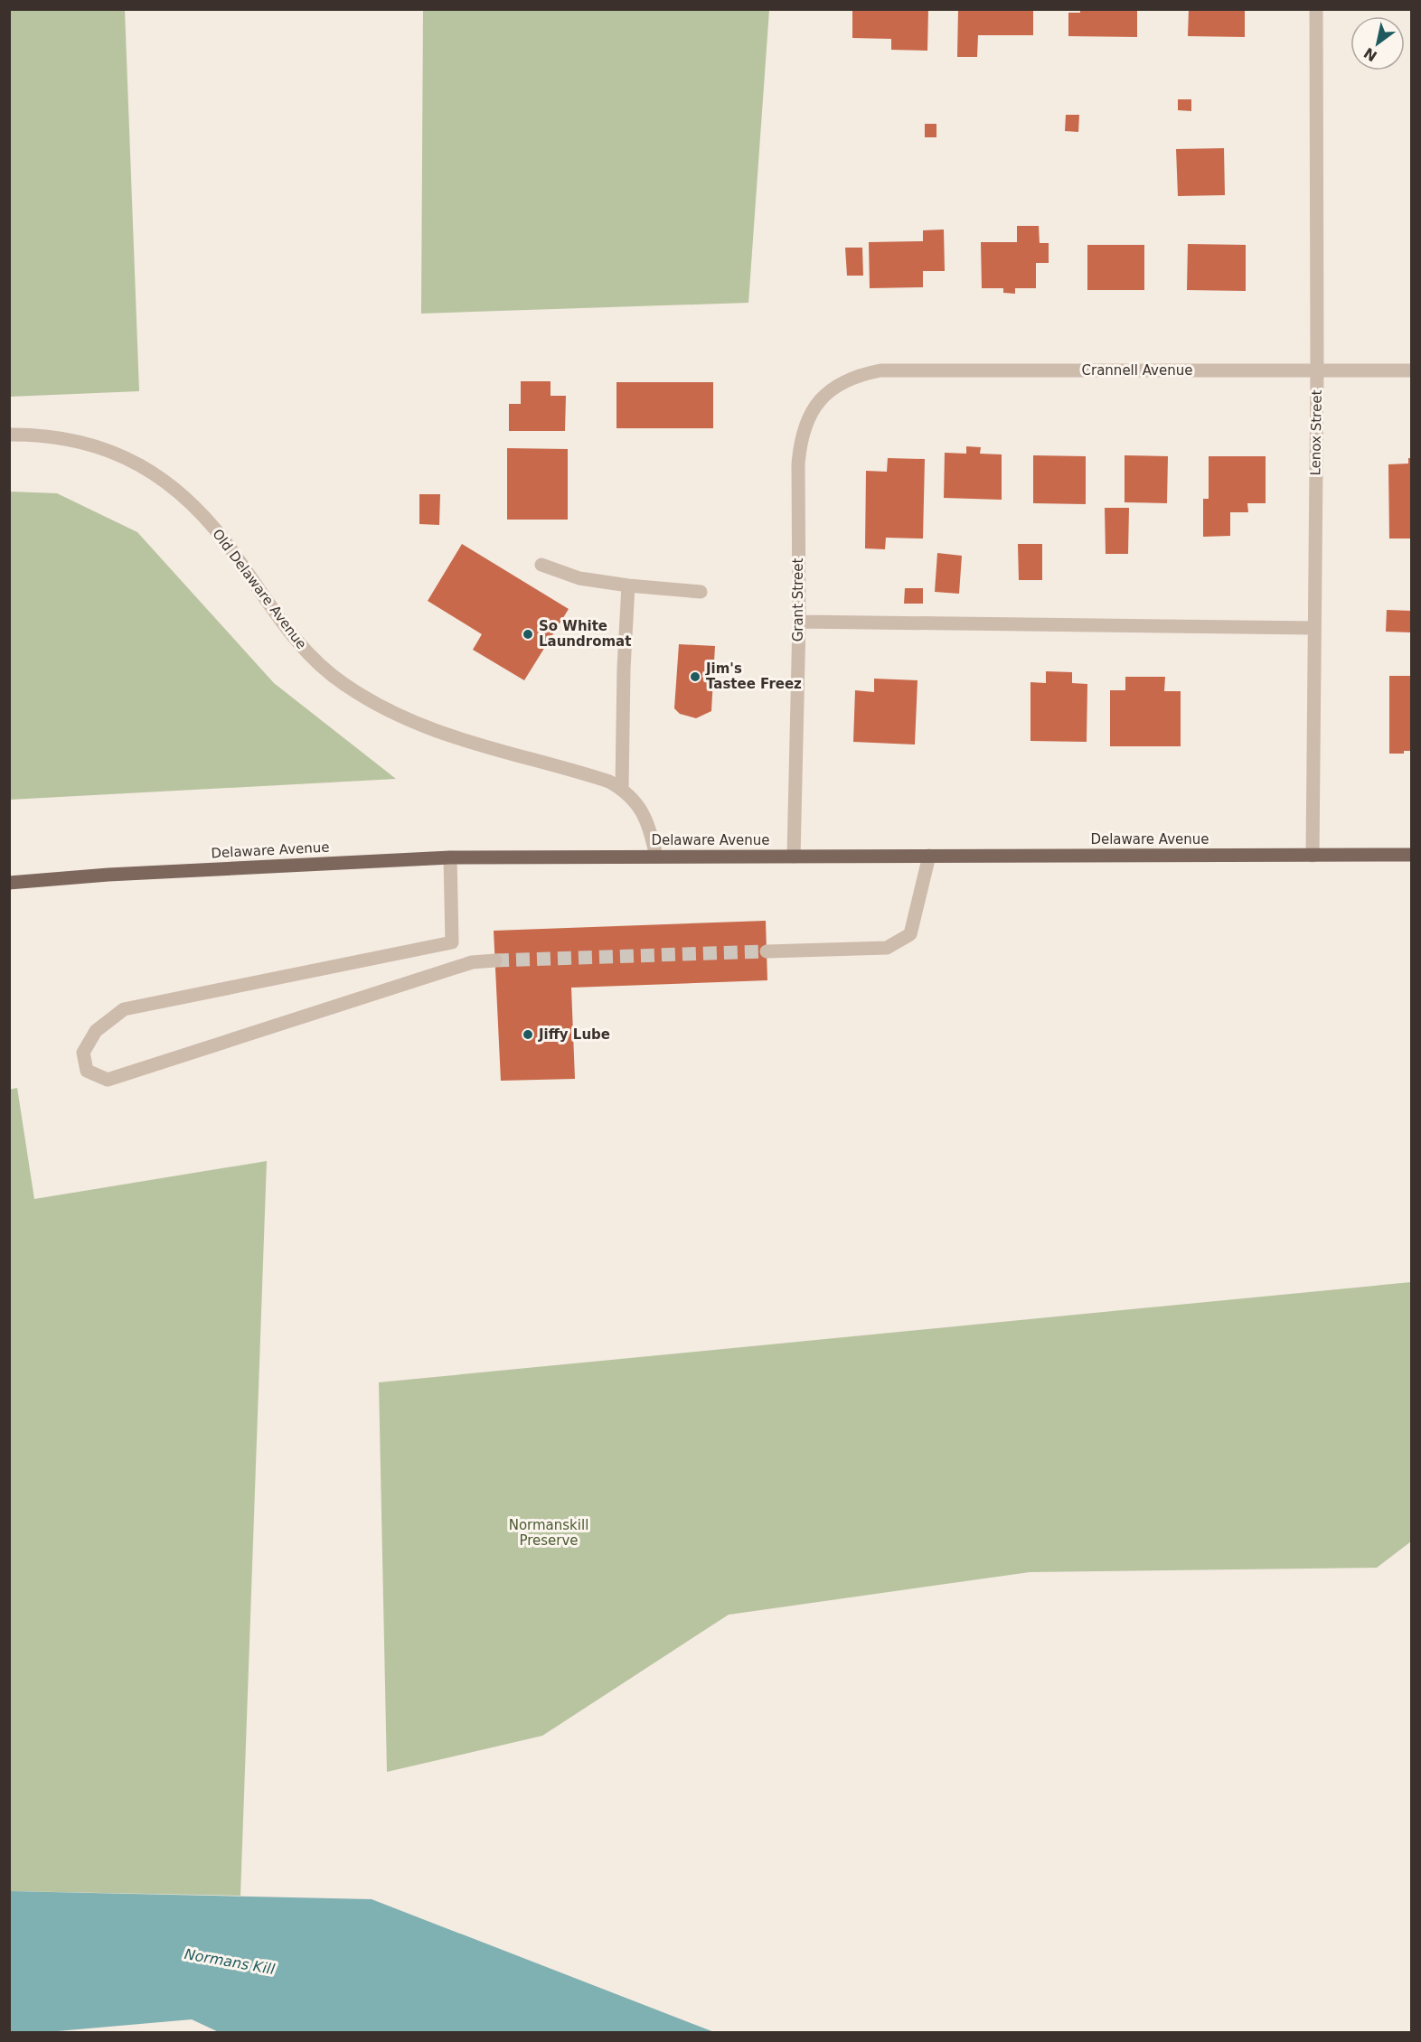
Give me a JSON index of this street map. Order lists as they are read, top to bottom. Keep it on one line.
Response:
{"streets":{"main road":["Delaware Avenue"],"street":["Crannell Avenue","Lenox Street","Old Delaware Avenue","Grant Street"]},"crossings":[["Crannell Avenue","Lenox Street"],["Crannell Avenue","Grant Street"],["Lenox Street","Delaware Avenue"],["Old Delaware Avenue","Delaware Avenue"],["Grant Street","Delaware Avenue"]],"water":["Normans Kill"],"parks":["Normanskill Preserve"],"places":["So White Laundromat","Jim's Tastee Freez","Jiffy Lube"],"north":"bottom left"}
